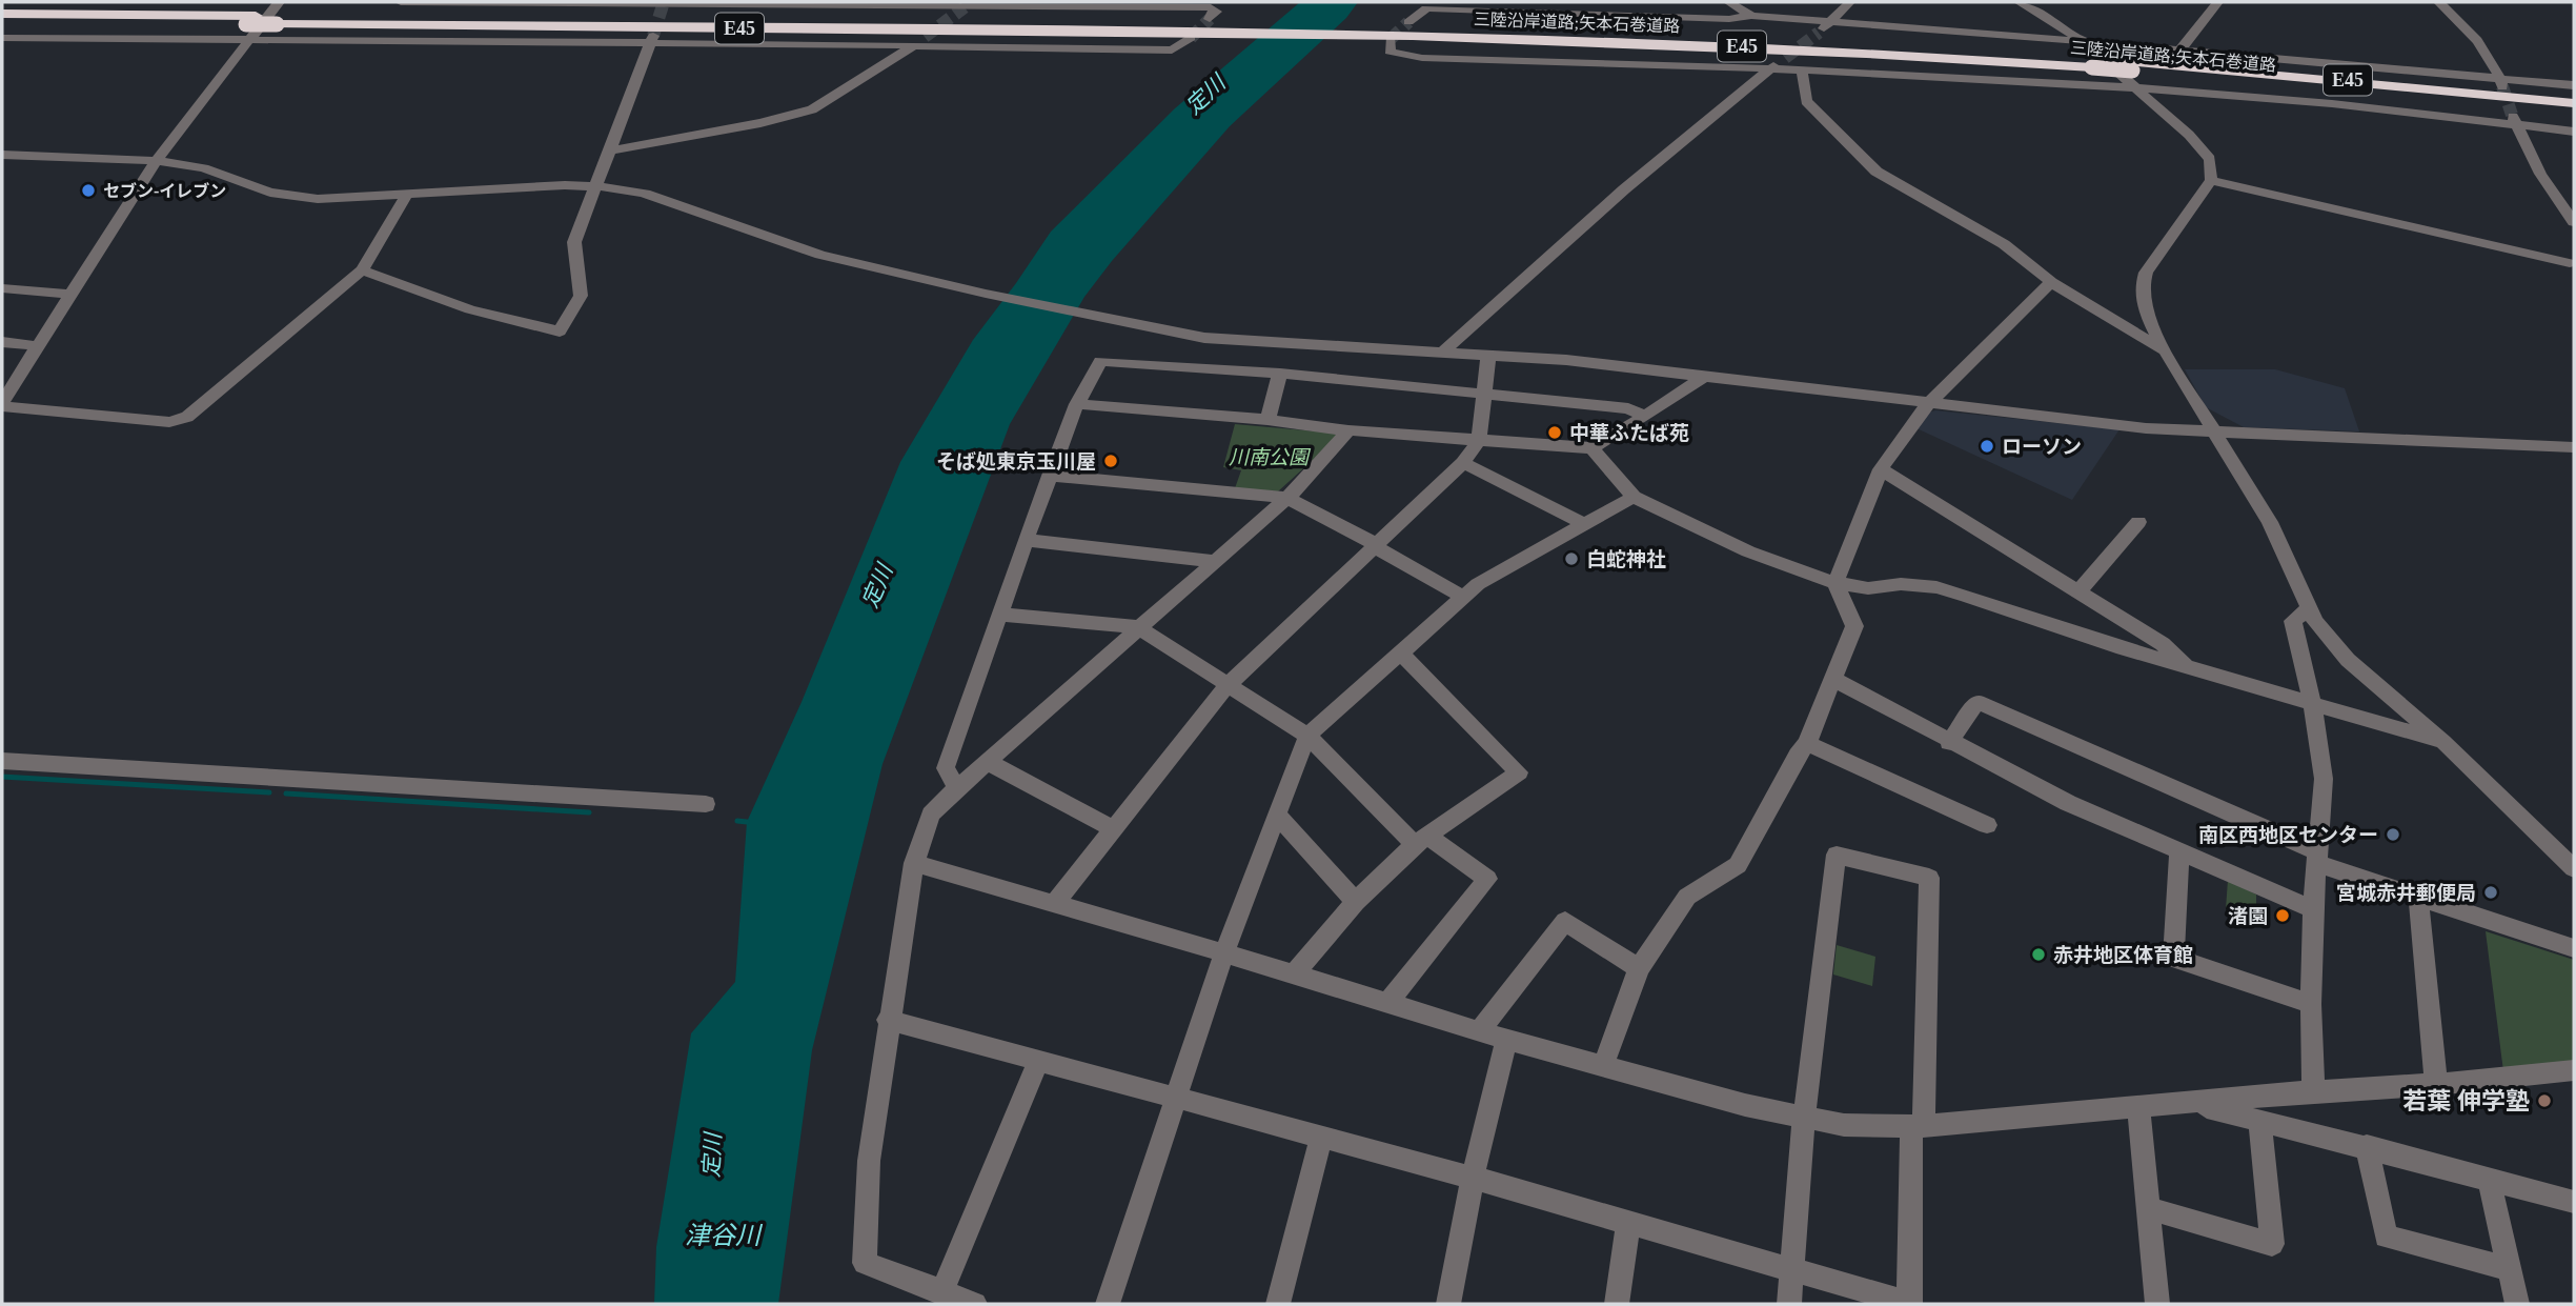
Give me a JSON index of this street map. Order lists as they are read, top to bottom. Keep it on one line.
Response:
{"streets":{"highway":["三陸沿岸道路;矢本石巻道路","E45"]},"water":["定川","津谷川"],"parks":["川南公園"],"places":["セブン-イレブン","中華ふたば苑","ローソン","そば処東京玉川屋","白蛇神社","南区西地区センター","宮城赤井郵便局","渚園","赤井地区体育館","若葉 伸学塾"]}
